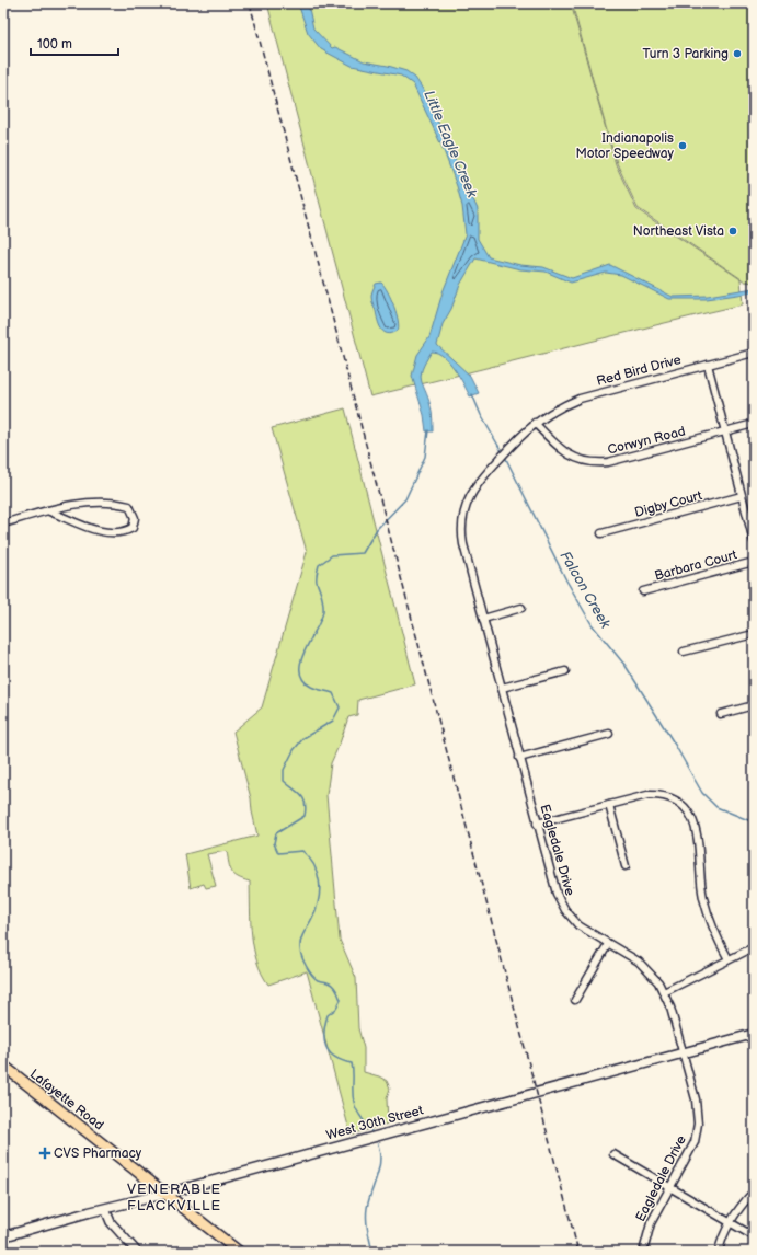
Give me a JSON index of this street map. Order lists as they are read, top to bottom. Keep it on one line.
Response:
{"streets":{"main road":["Lafayette Road","West 30th Street"],"street":["Red Bird Drive","Corwyn Road","Digby Court","Barbara Court","Eagledale Drive"]},"crossings":[["Red Bird Drive","Corwyn Road"],["Red Bird Drive","Eagledale Drive"],["Corwyn Road","Eagledale Drive"],["Eagledale Drive","West 30th Street"],["Lafayette Road","West 30th Street"]],"districts":["VENERABLE FLACKVILLE"],"water":["Little Eagle Creek","Falcon Creek"],"places":{"other":["Turn 3 Parking","Indianapolis Motor Speedway","Northeast Vista"],"health":["CVS Pharmacy"]},"scale_bar":"100 m"}
